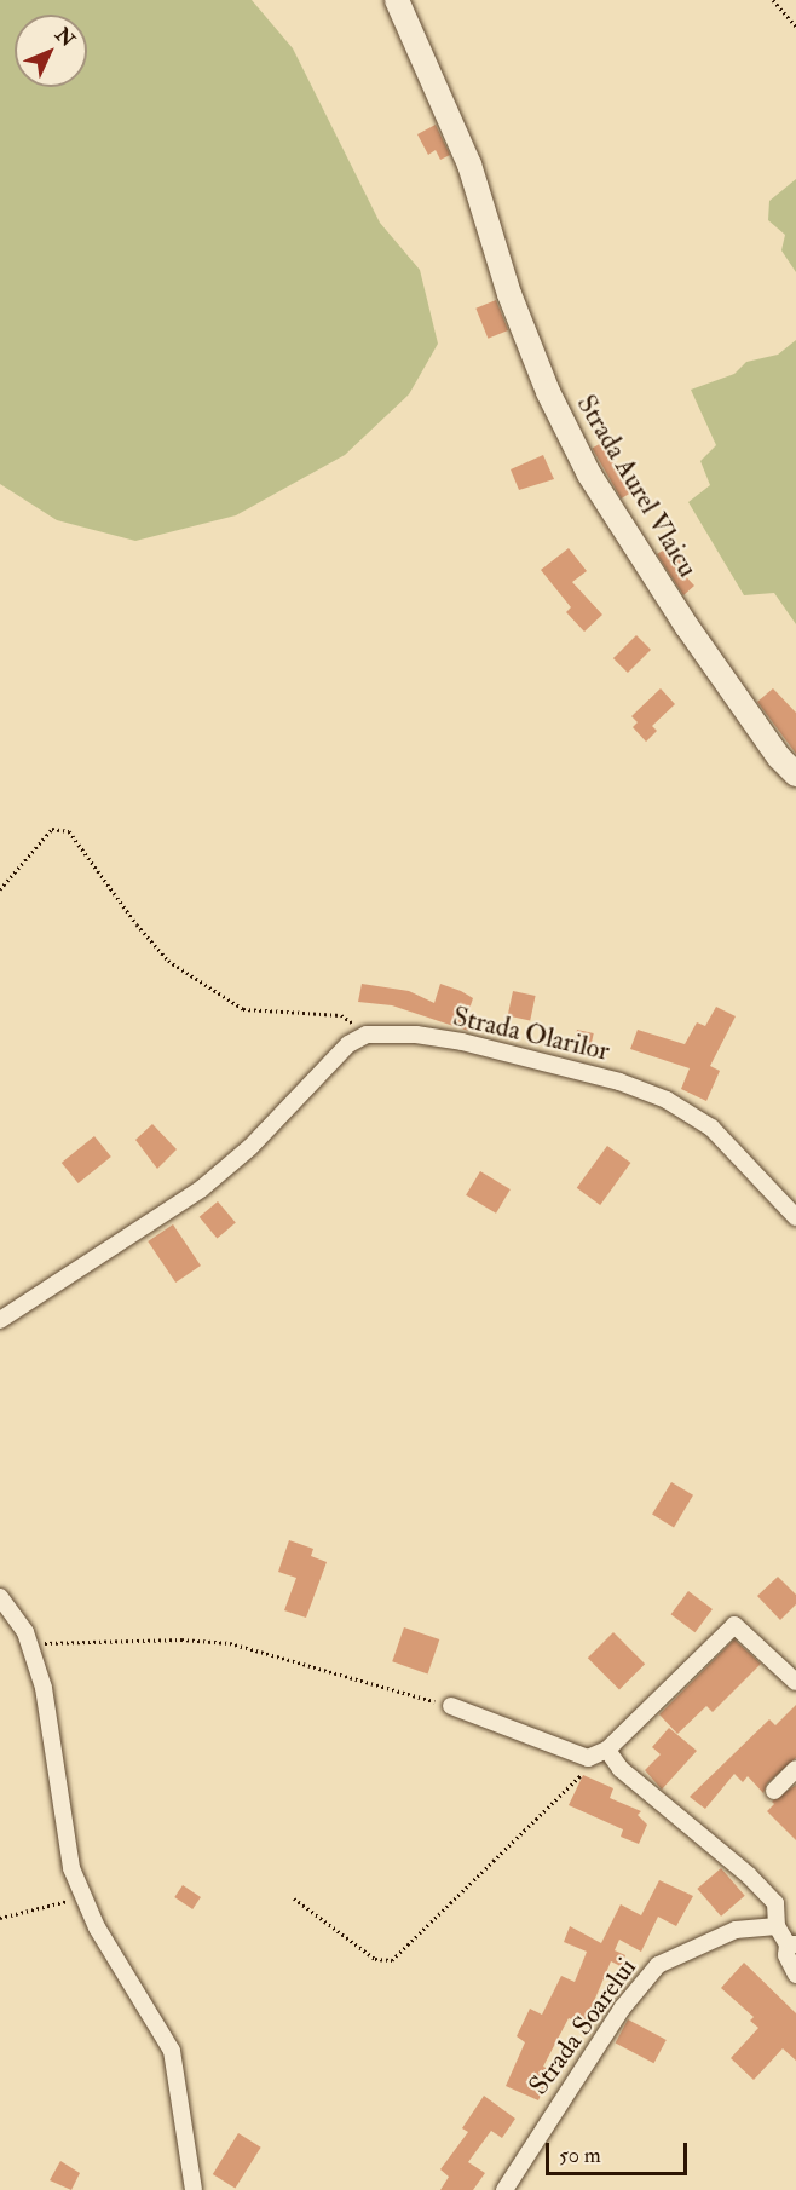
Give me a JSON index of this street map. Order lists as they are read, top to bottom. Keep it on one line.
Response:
{"streets":{"street":["Strada Aurel Vlaicu","Strada Olarilor","Strada Soarelui"]},"scale_bar":"50 m","north":"top right"}
